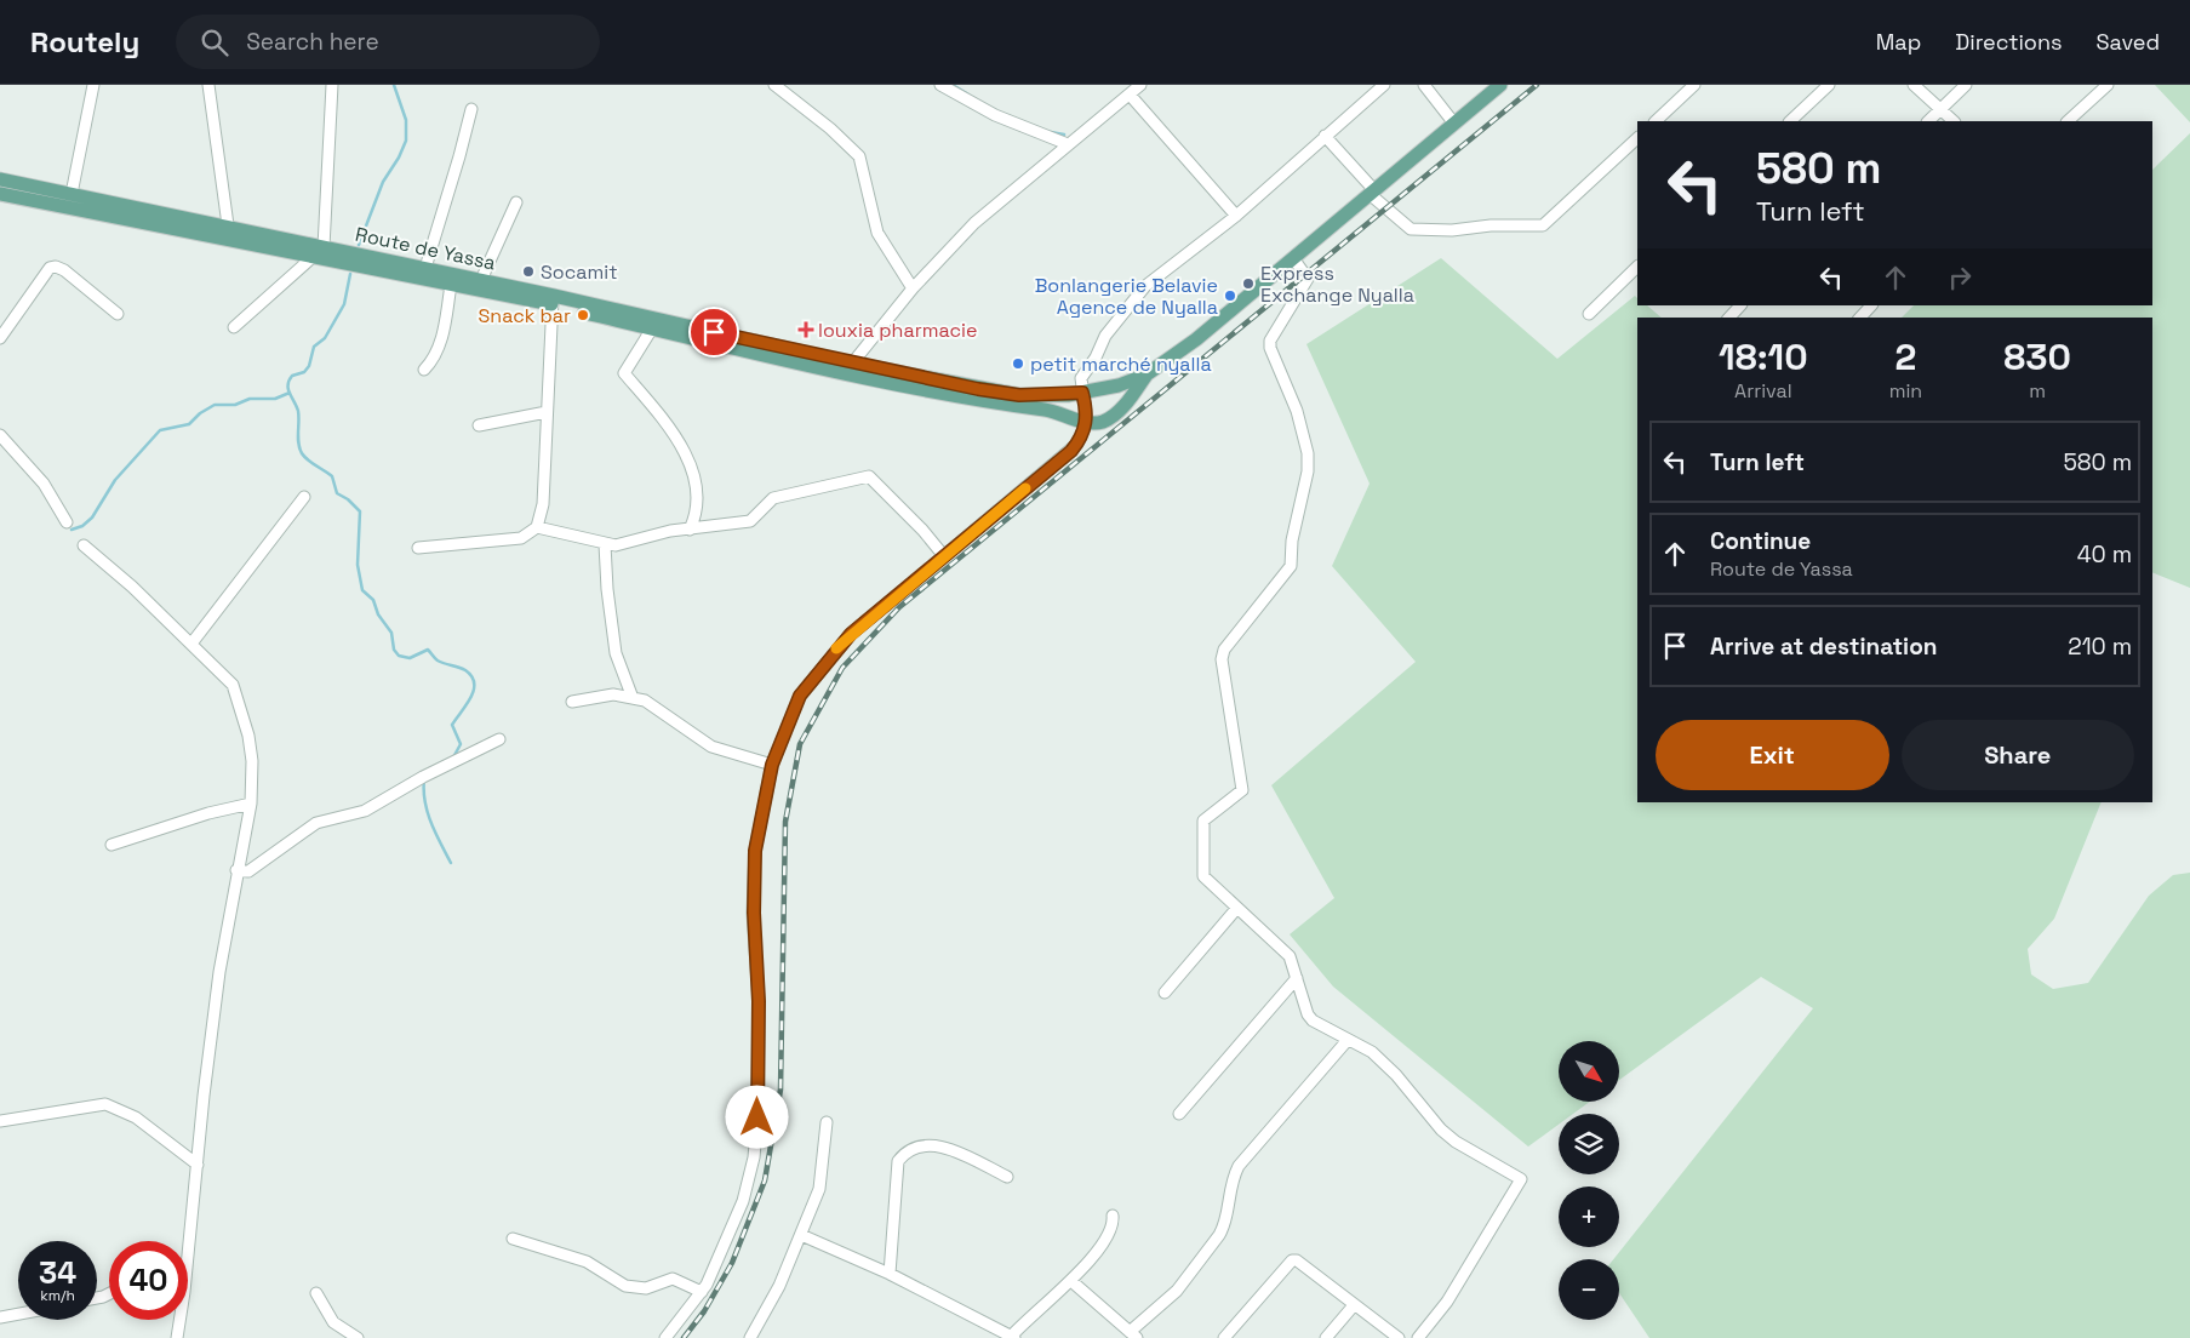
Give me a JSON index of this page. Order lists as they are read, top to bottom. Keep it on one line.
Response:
{"streets":{"main road":["Route de Yassa"]},"places":{"other":["Socamit","Express Exchange Nyalla","Bonlangerie Belavie Agence de Nyalla","Snack bar","petit marché nyalla"],"health":["louxia pharmacie"]},"north":"bottom right","page":{"header":"Routely","search":"Search here","nav":["Map","Directions","Saved"],"turn":["580 m","Turn left"],"eta":["18:10","Arrival","2","min","830","m"],"list":[{"name":"Turn left","value":"580 m"},{"name":"Continue","note":"Route de Yassa","value":"40 m"},{"name":"Arrive at destination","value":"210 m"}],"buttons":["Exit","Share"],"map_buttons":["+","−"],"speed":"34 km/h","limit":"40"}}
